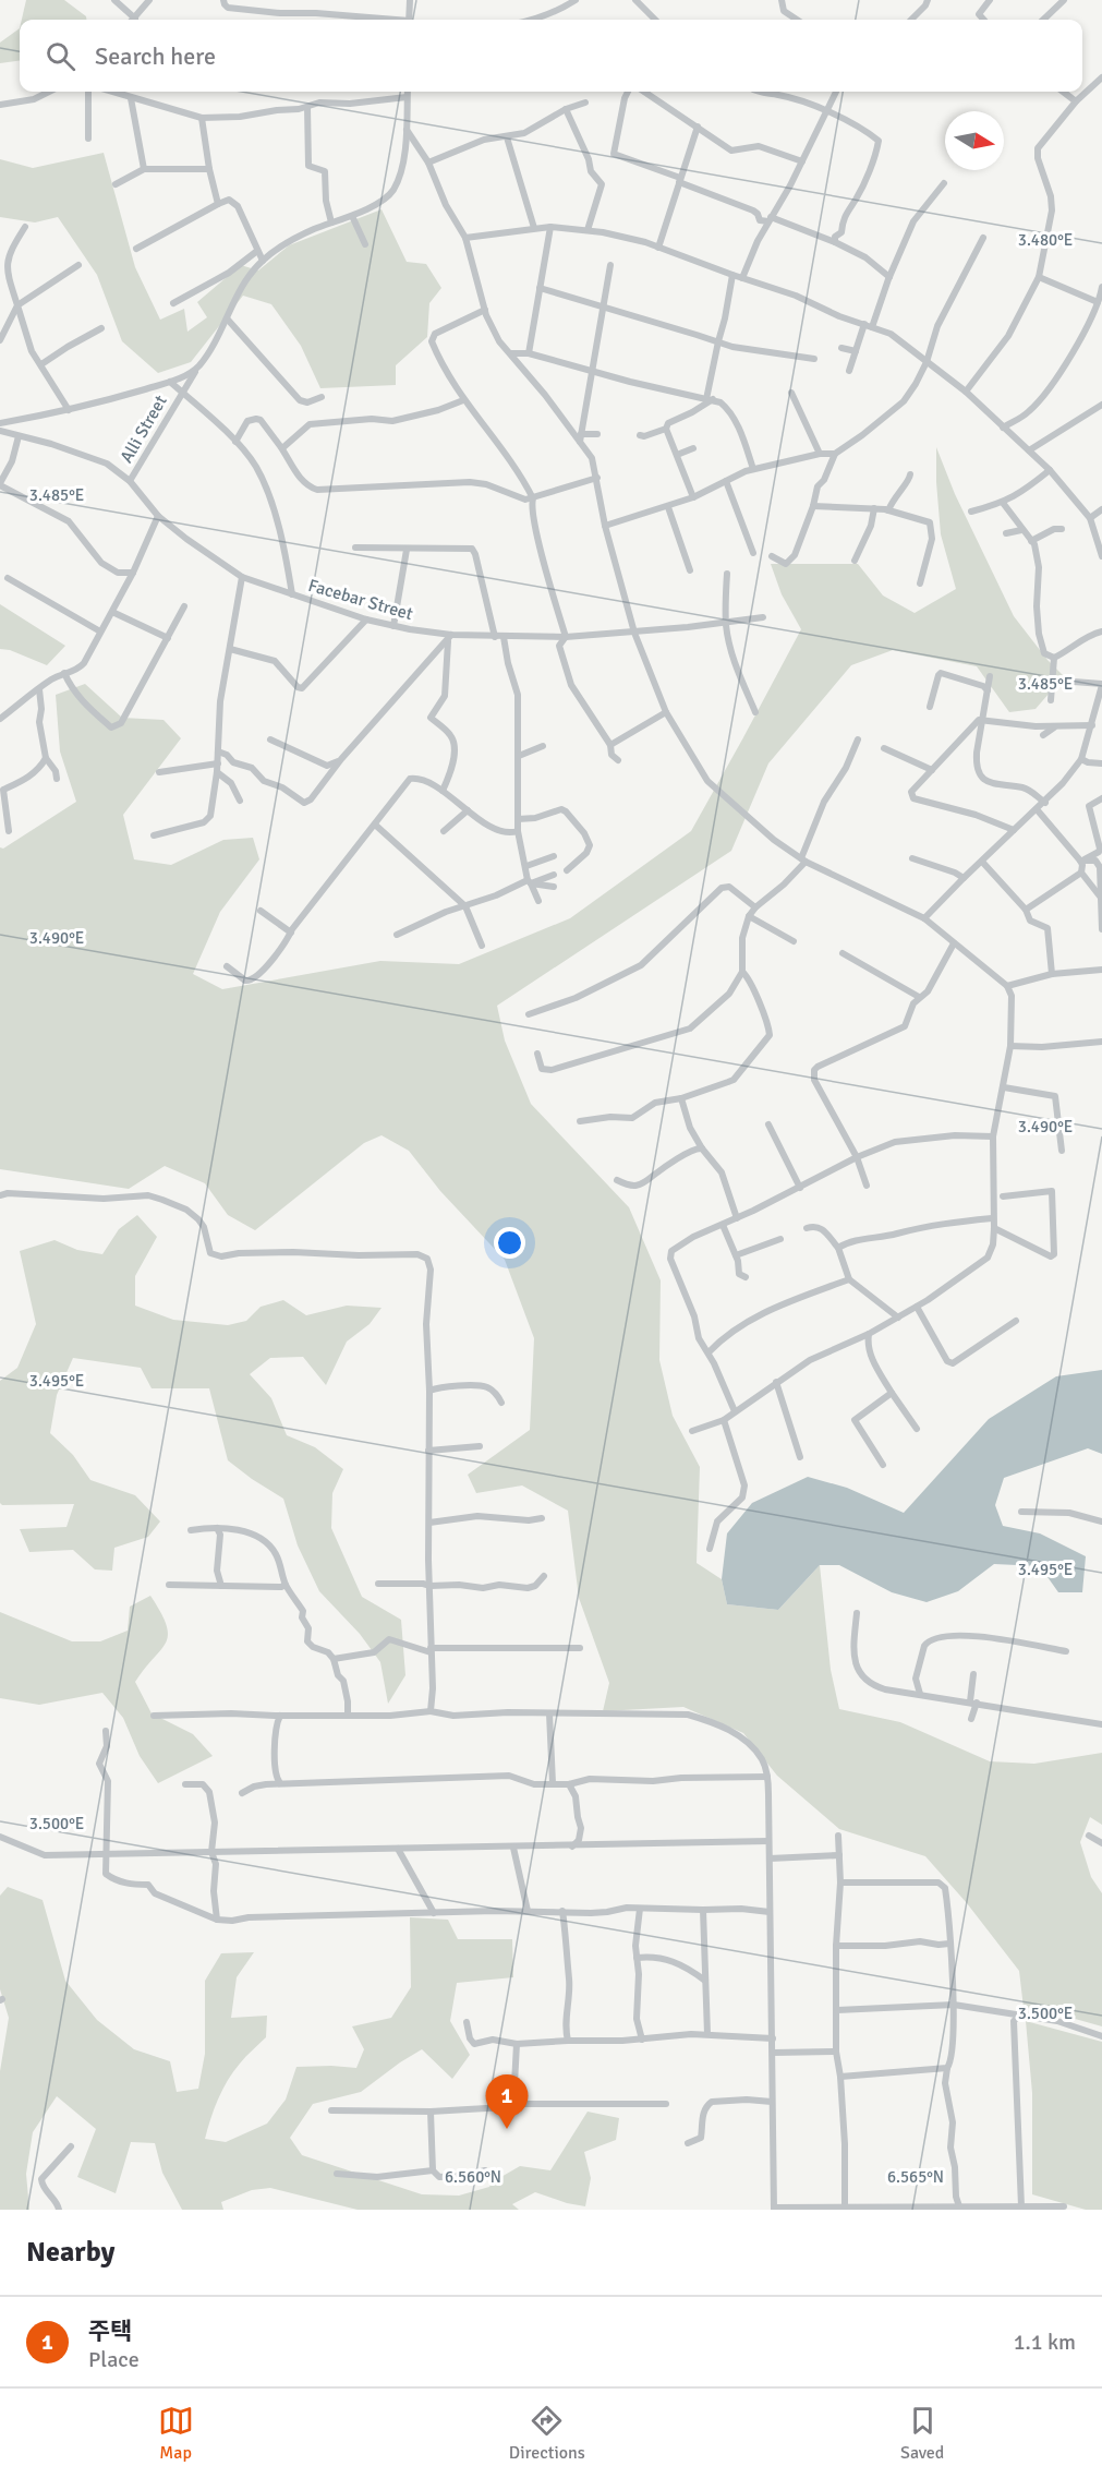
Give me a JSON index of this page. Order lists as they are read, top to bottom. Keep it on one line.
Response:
{"streets":{"street":["Alli Street","Facebar Street"]},"crossings":[["Alli Street","Facebar Street"]],"north":"right","page":{"search":"Search here","pins":"1","heading":"Nearby","list":[{"mark":"1","name":"주택","note":"Place","value":"1.1 km"}],"nav":["Map","Directions","Saved"]},"coordinates":["3.480°E","3.485°E","3.490°E","3.495°E","3.500°E","6.560°N","6.565°N"]}
